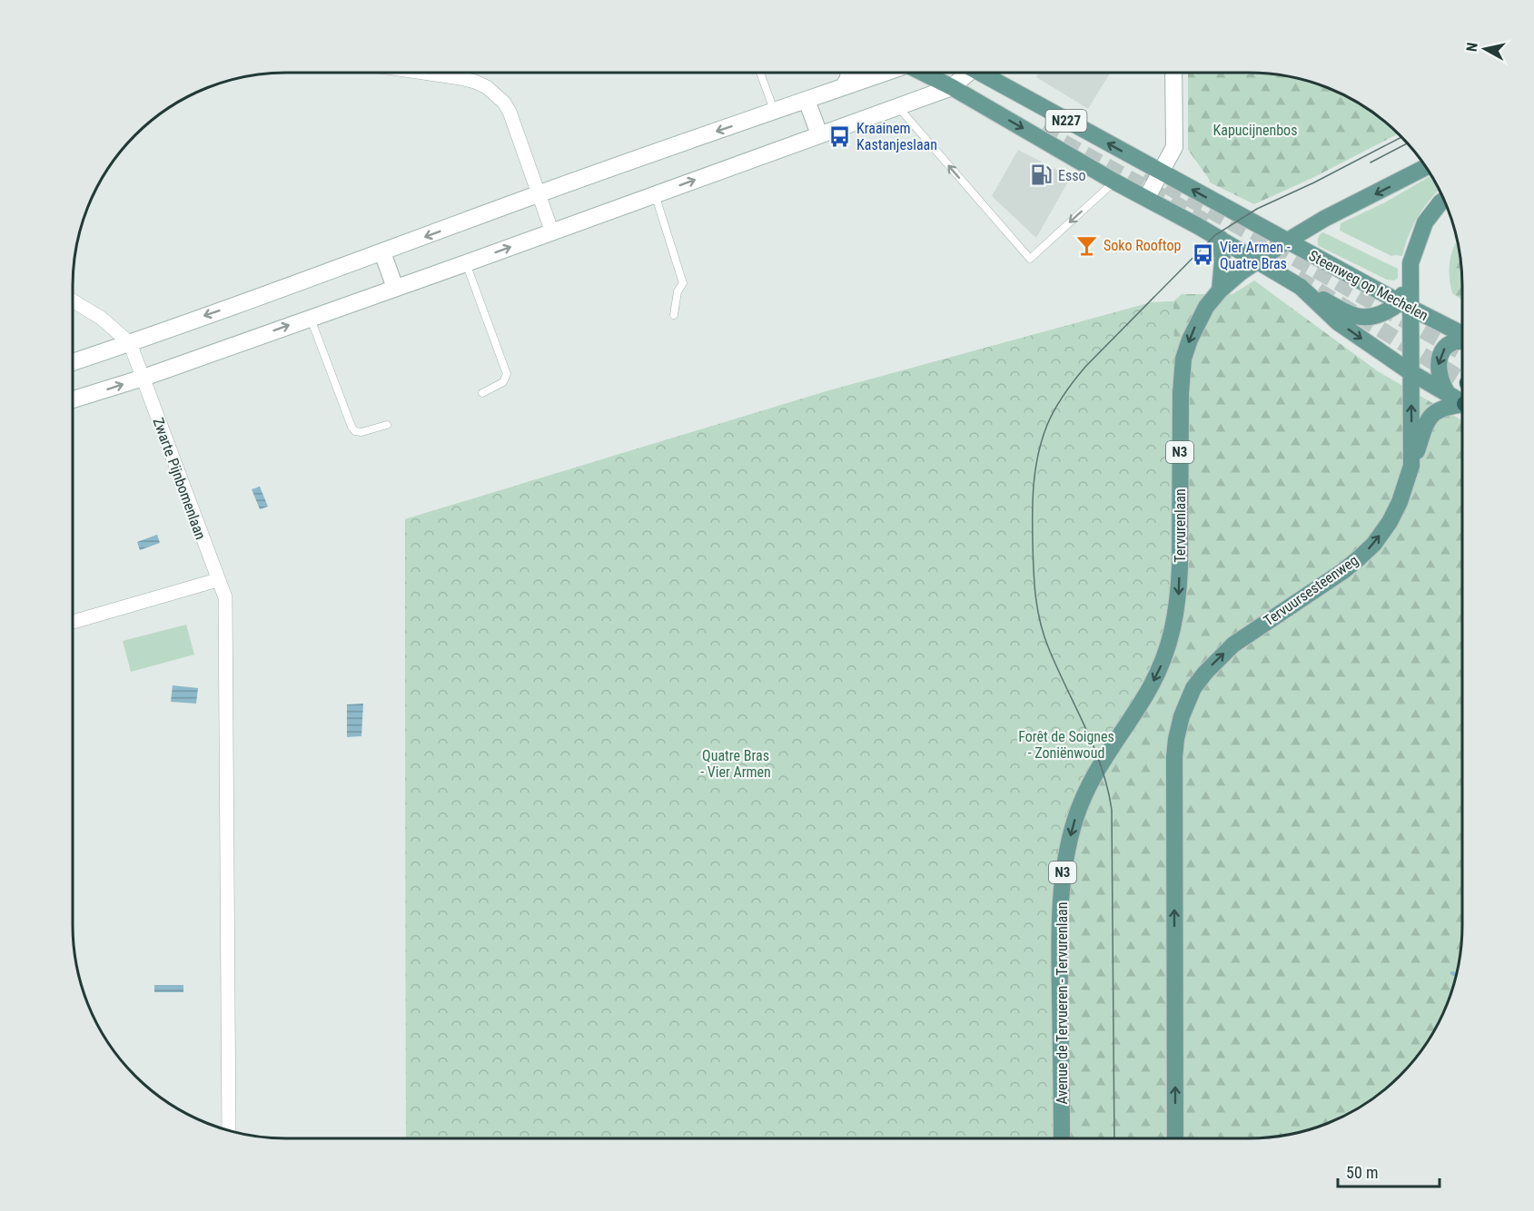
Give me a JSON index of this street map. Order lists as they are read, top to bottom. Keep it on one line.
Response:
{"streets":{"main road":["N227","Steenweg op Mechelen","N3","Tervurenlaan","Tervuursesteenweg","Avenue de Tervueren - Tervurenlaan"],"street":["Zwarte Pijnbomenlaan"]},"crossings":[["N227","Steenweg op Mechelen"],["N227","Tervurenlaan"],["N227","Tervuursesteenweg"],["Steenweg op Mechelen","Tervurenlaan"],["Steenweg op Mechelen","Tervuursesteenweg"],["Tervurenlaan","Avenue de Tervueren - Tervurenlaan"]],"one_way":["Tervurenlaan","Tervuursesteenweg","Avenue de Tervueren - Tervurenlaan"],"parks":["Kapucijnenbos","Forêt de Soignes - Zoniënwoud","Quatre Bras - Vier Armen"],"places":{"bus stop":["Kraainem Kastanjeslaan","Vier Armen - Quatre Bras"],"fuel station":["Esso"],"bar":["Soko Rooftop"]},"scale_bar":"50 m","north":"left"}
